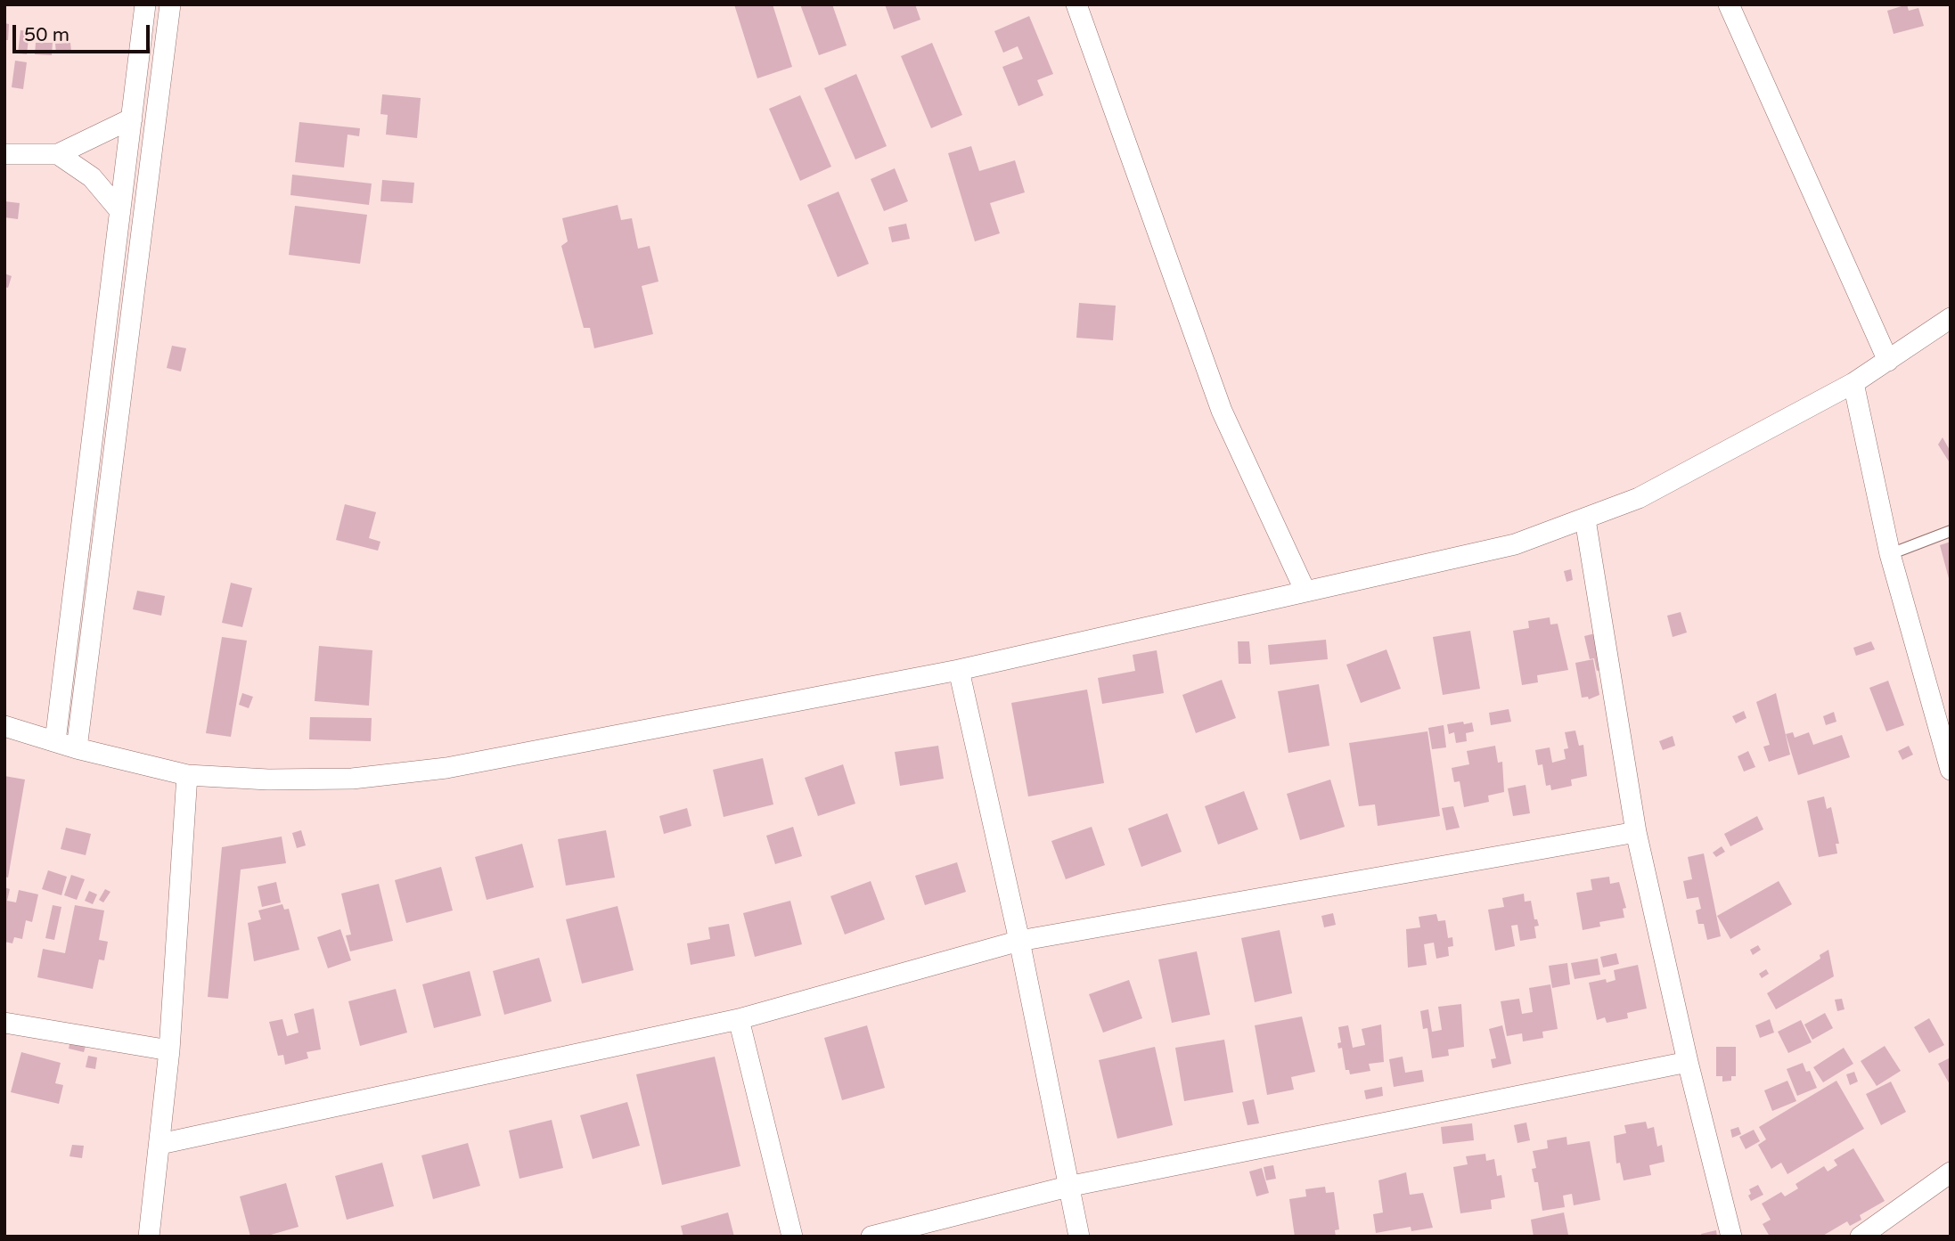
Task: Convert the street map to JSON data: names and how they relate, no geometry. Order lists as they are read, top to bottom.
{
  "scale_bar": "50 m"
}
